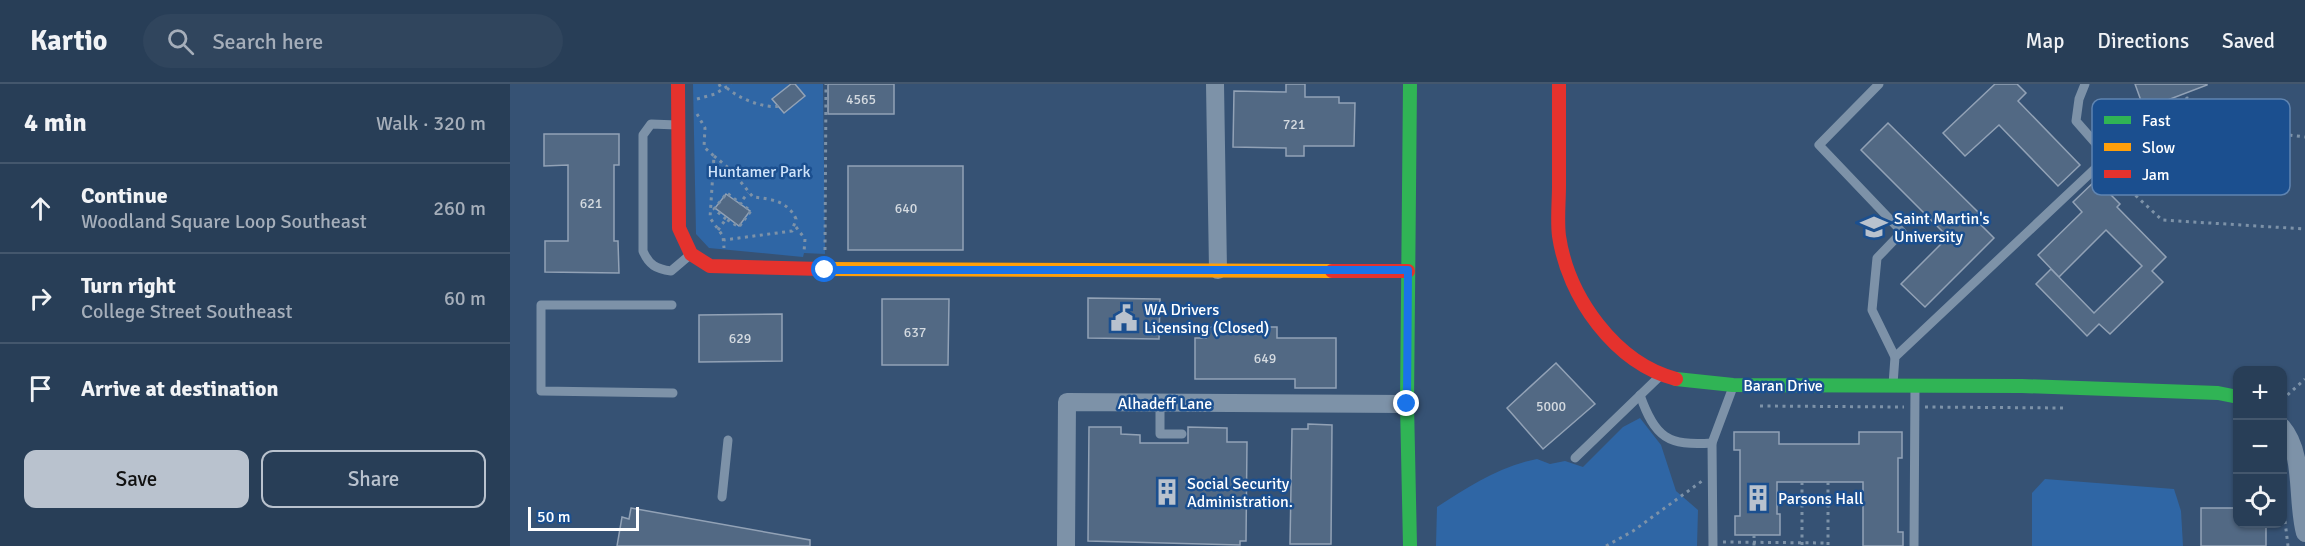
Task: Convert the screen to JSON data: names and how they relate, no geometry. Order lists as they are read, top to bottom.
{
  "streets": {
    "street": ["Baran Drive", "Alhadeff Lane"]
  },
  "parks": ["Huntamer Park"],
  "places": {
    "school or university": ["Saint Martin's University"],
    "public building": ["WA Drivers Licensing (Closed)"],
    "building": ["Social Security Administration.", "Parsons Hall"]
  },
  "house_numbers": [
    "4565",
    "721",
    "621",
    "640",
    "637",
    "629",
    "649",
    "5000"
  ],
  "legend": ["Fast", "Slow", "Jam"],
  "scale_bar": "50 m",
  "page": {
    "header": "Kartio",
    "search": "Search here",
    "nav": ["Map", "Directions", "Saved"],
    "heading": ["4 min", "Walk · 320 m"],
    "list": [
      ["Continue", "Woodland Square Loop Southeast", "260 m"],
      ["Turn right", "College Street Southeast", "60 m"],
      "Arrive at destination"
    ],
    "map_buttons": ["+", "−"],
    "buttons": ["Save", "Share"],
    "scale": "50 m"
  }
}
